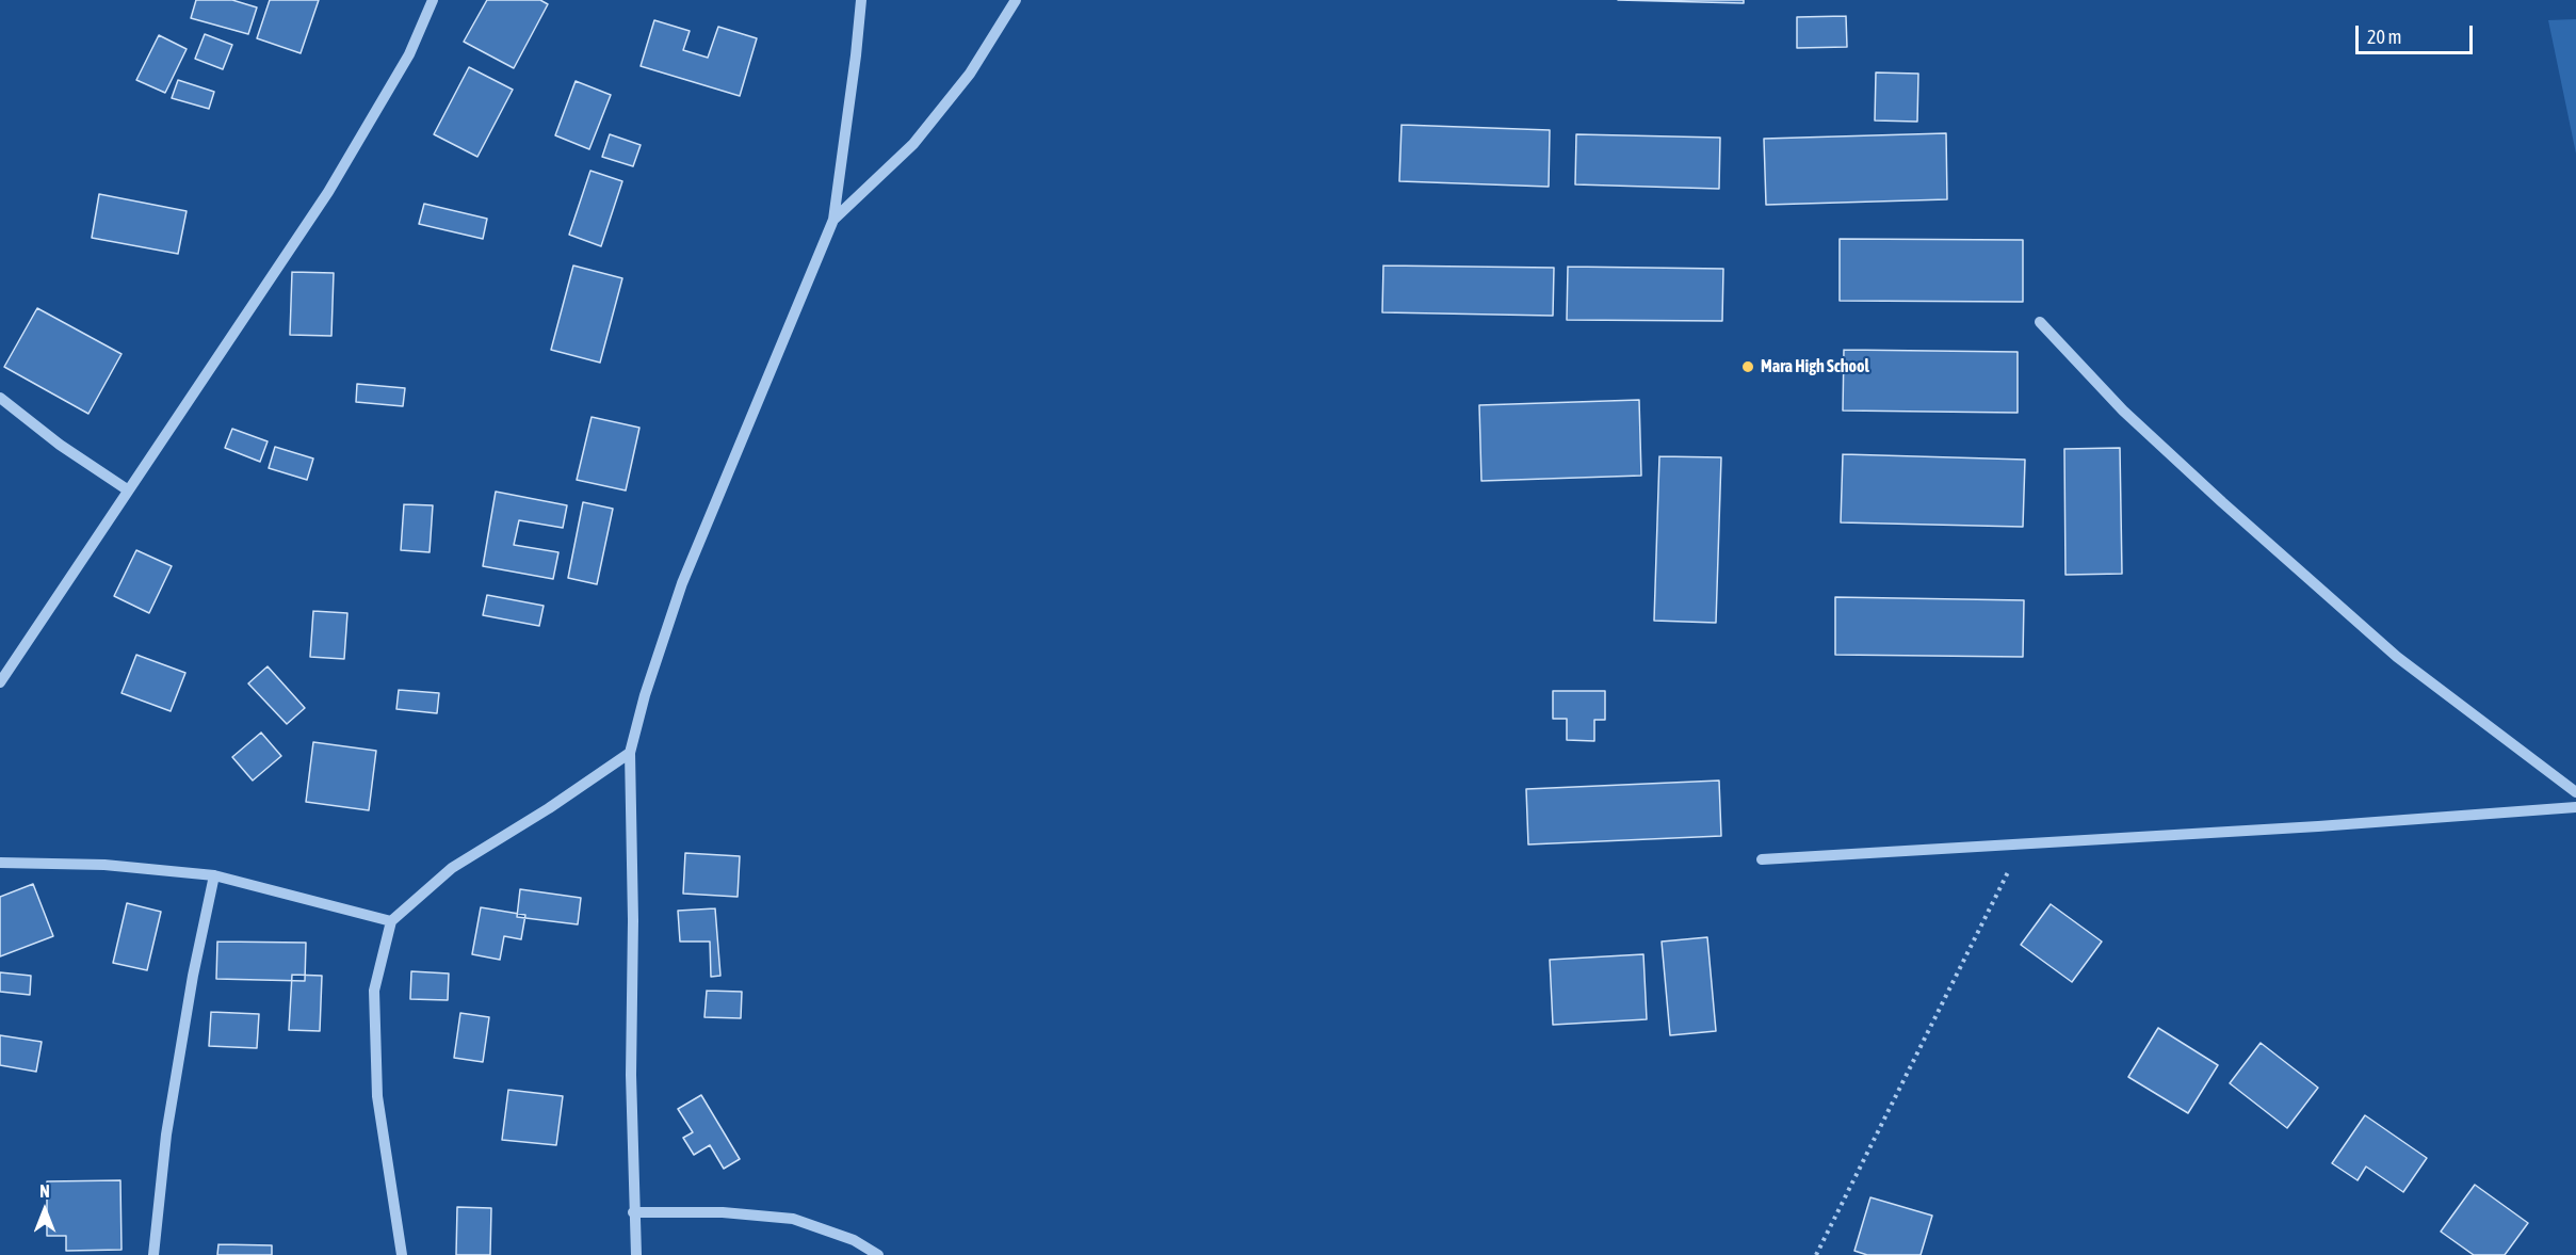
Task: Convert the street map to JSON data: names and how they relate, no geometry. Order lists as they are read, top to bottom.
{
  "places": ["Mara High School"],
  "scale_bar": "20 m",
  "north": "top"
}
